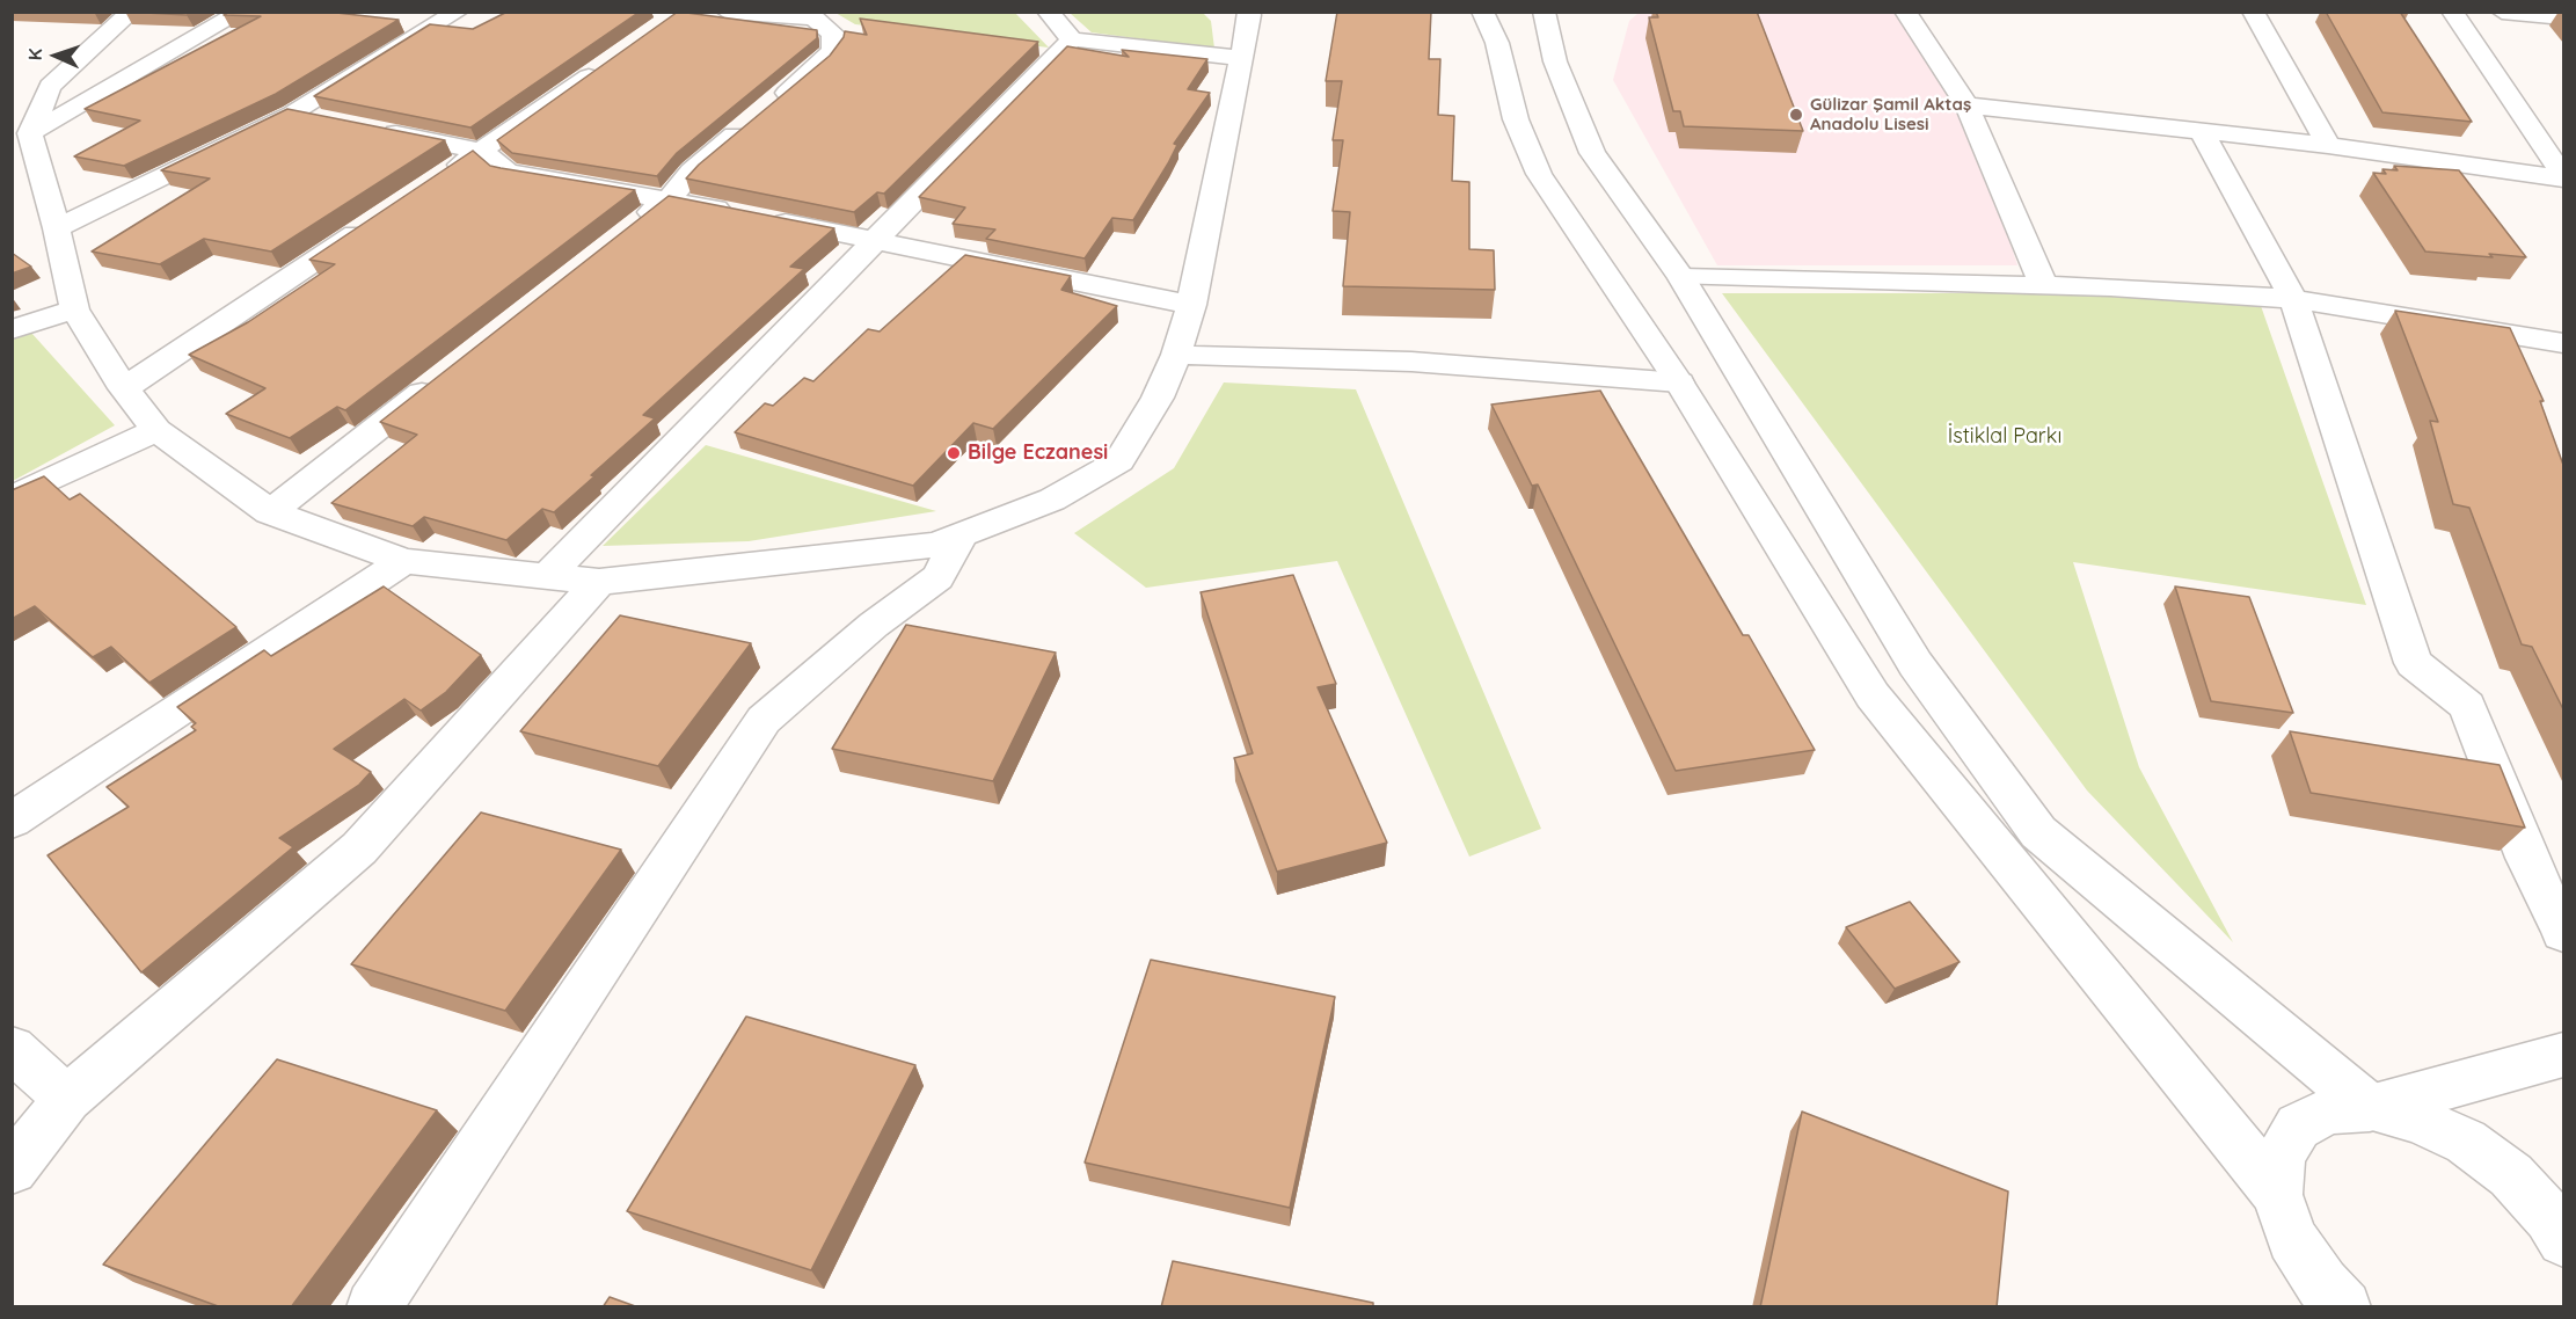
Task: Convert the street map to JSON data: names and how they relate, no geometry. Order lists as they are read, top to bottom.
{
  "parks": ["İstiklal Parkı"],
  "places": ["Gülizar Şamil Aktaş Anadolu Lisesi", "Bilge Eczanesi"],
  "north": "left"
}
